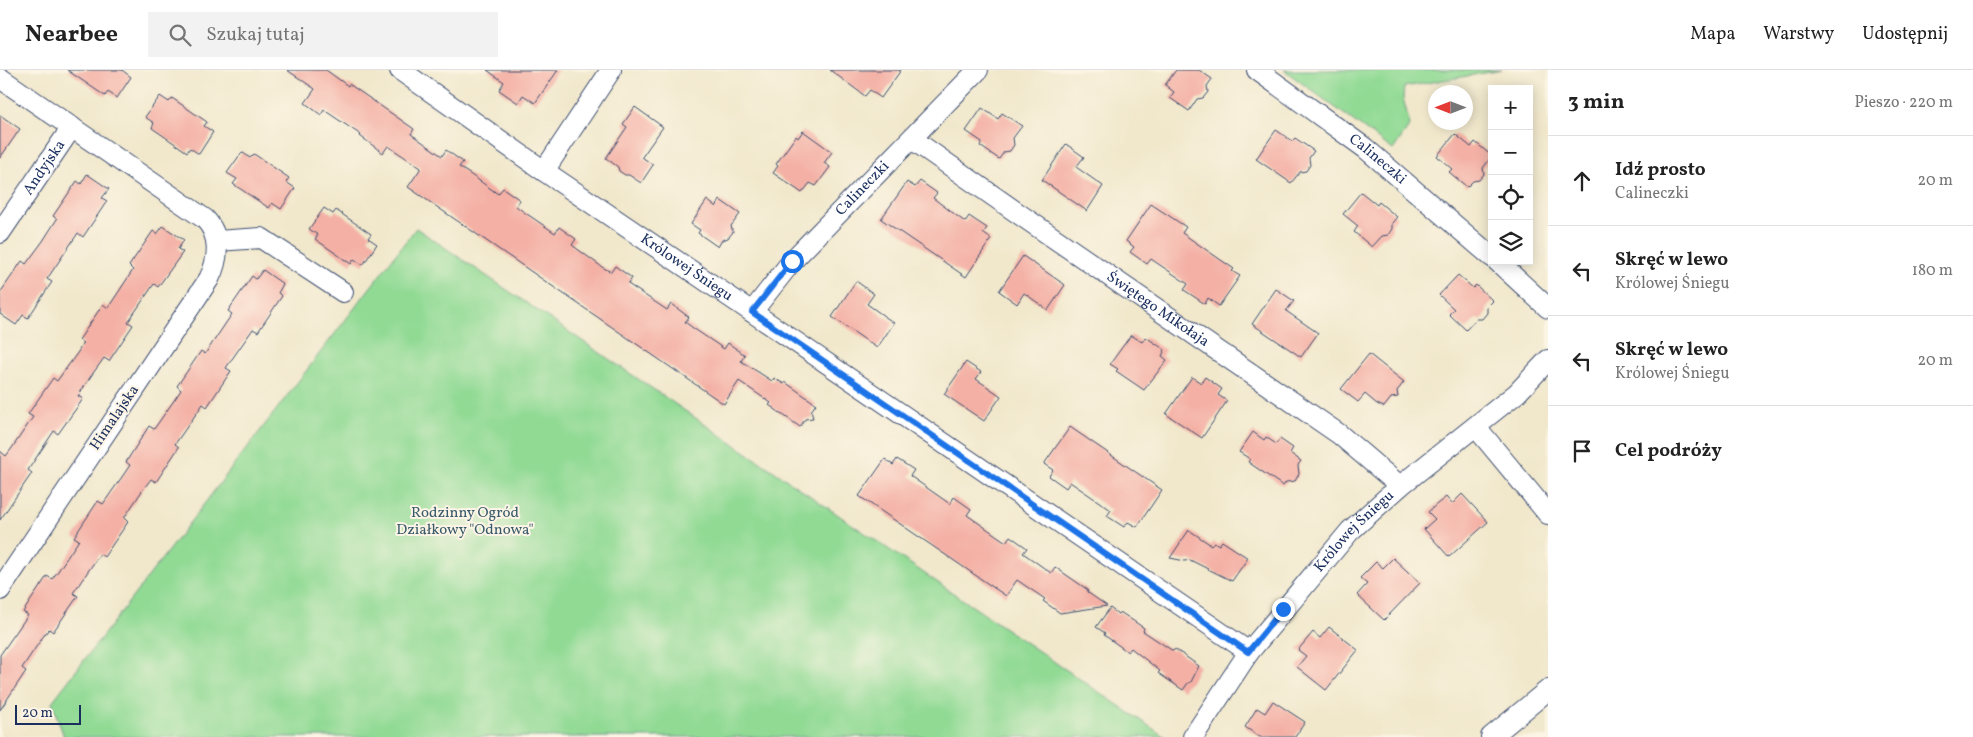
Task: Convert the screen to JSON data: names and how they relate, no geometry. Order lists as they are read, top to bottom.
{
  "streets": {
    "street": [
      "Calineczki",
      "Andyjska",
      "Królowej Śniegu",
      "Świętego Mikołaja",
      "Himalajska"
    ]
  },
  "crossings": [
    ["Calineczki", "Królowej Śniegu"],
    ["Calineczki", "Świętego Mikołaja"],
    ["Królowej Śniegu", "Świętego Mikołaja"]
  ],
  "parks": ["Rodzinny Ogród Działkowy \"Odnowa\""],
  "scale_bar": "20 m",
  "north": "left",
  "page": {
    "header": "Nearbee",
    "search": "Szukaj tutaj",
    "nav": ["Mapa", "Warstwy", "Udostępnij"],
    "heading": ["3 min", "Pieszo · 220 m"],
    "map_buttons": ["+", "−"],
    "list": [
      ["Idź prosto", "Calineczki", "20 m"],
      ["Skręć w lewo", "Królowej Śniegu", "180 m"],
      ["Skręć w lewo", "Królowej Śniegu", "20 m"],
      "Cel podróży"
    ],
    "scale": "20 m"
  }
}
